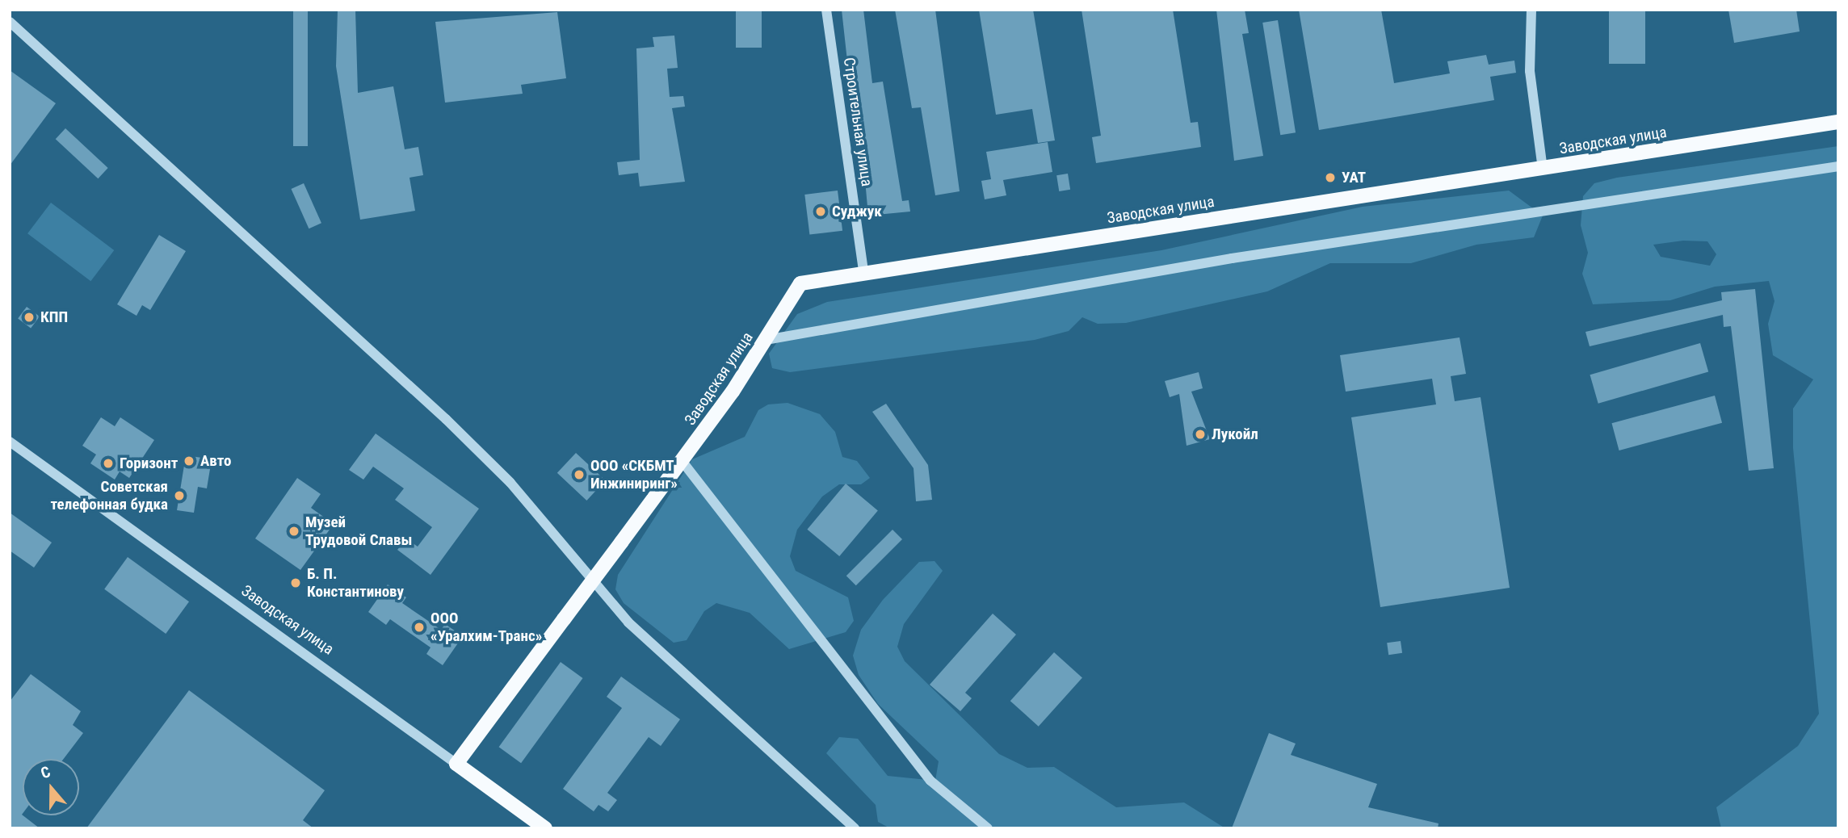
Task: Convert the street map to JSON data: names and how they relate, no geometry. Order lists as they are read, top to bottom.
{
  "streets": {
    "main road": ["Заводская улица"],
    "street": ["Строительная улица"]
  },
  "crossings": [
    ["Строительная улица", "Заводская улица"]
  ],
  "places": [
    "УАТ",
    "Суджук",
    "КПП",
    "Лукойл",
    "Авто",
    "Горизонт",
    "ООО «СКБМТ Инжиниринг»",
    "Советская телефонная будка",
    "Музей Трудовой Славы",
    "Б. П. Константинову",
    "ООО «Уралхим-Транс»"
  ],
  "north": "top"
}
